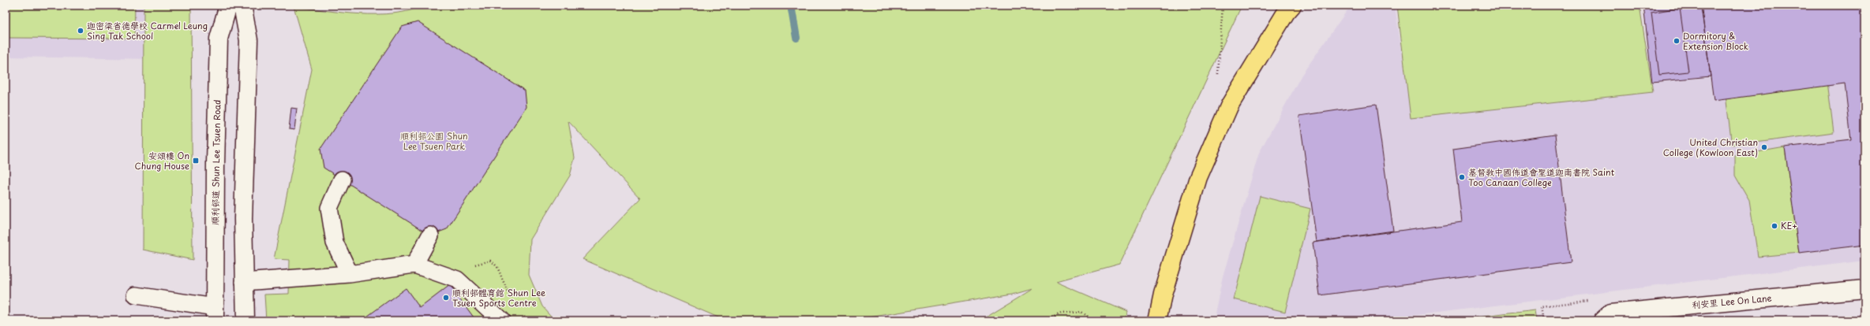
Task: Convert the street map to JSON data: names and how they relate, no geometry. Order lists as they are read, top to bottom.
{
  "streets": {
    "main road": ["順利邨道 Shun Lee Tsuen Road", "利安里 Lee On Lane"]
  },
  "parks": ["順利邨公園 Shun Lee Tsuen Park"],
  "places": {
    "other": [
      "迦密梁省德學校 Carmel Leung Sing Tak School",
      "Dormitory & Extension Block",
      "United Christian College (Kowloon East)",
      "基督教中國佈道會聖道迦南書院 Saint Too Canaan College",
      "KE+",
      "順利邨體育館 Shun Lee Tsuen Sports Centre"
    ],
    "transit": ["安頌樓 On Chung House"]
  }
}
